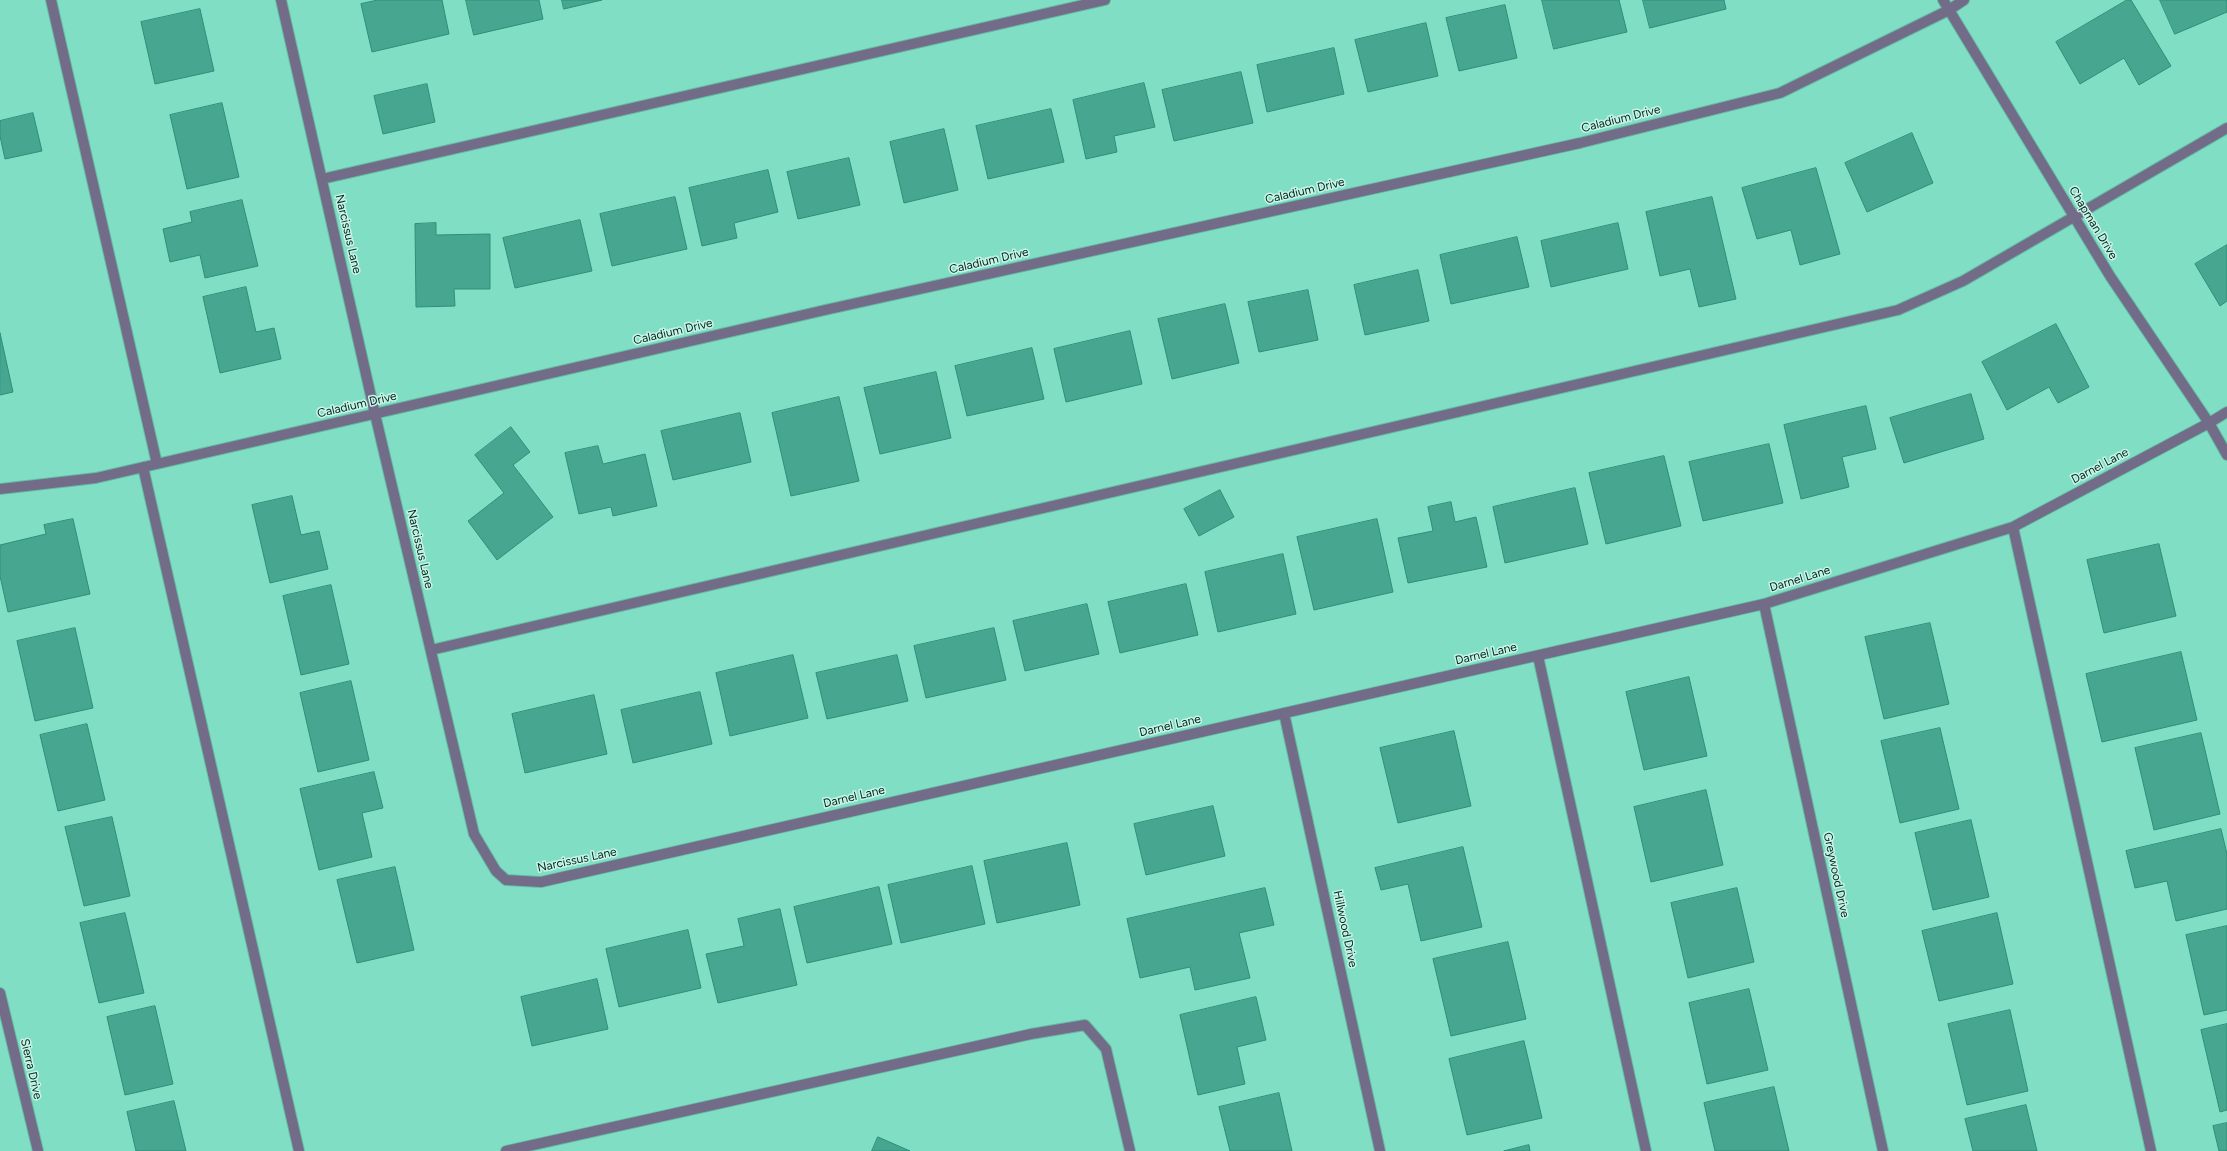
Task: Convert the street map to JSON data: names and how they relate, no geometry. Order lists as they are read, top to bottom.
{
  "streets": {
    "street": [
      "Caladium Drive",
      "Chapman Drive",
      "Narcissus Lane",
      "Darnel Lane",
      "Greywood Drive",
      "Hillwood Drive",
      "Sierra Drive"
    ]
  },
  "crossings": [
    ["Caladium Drive", "Chapman Drive"],
    ["Caladium Drive", "Narcissus Lane"],
    ["Chapman Drive", "Darnel Lane"],
    ["Narcissus Lane", "Darnel Lane"],
    ["Darnel Lane", "Greywood Drive"],
    ["Darnel Lane", "Hillwood Drive"]
  ]
}
